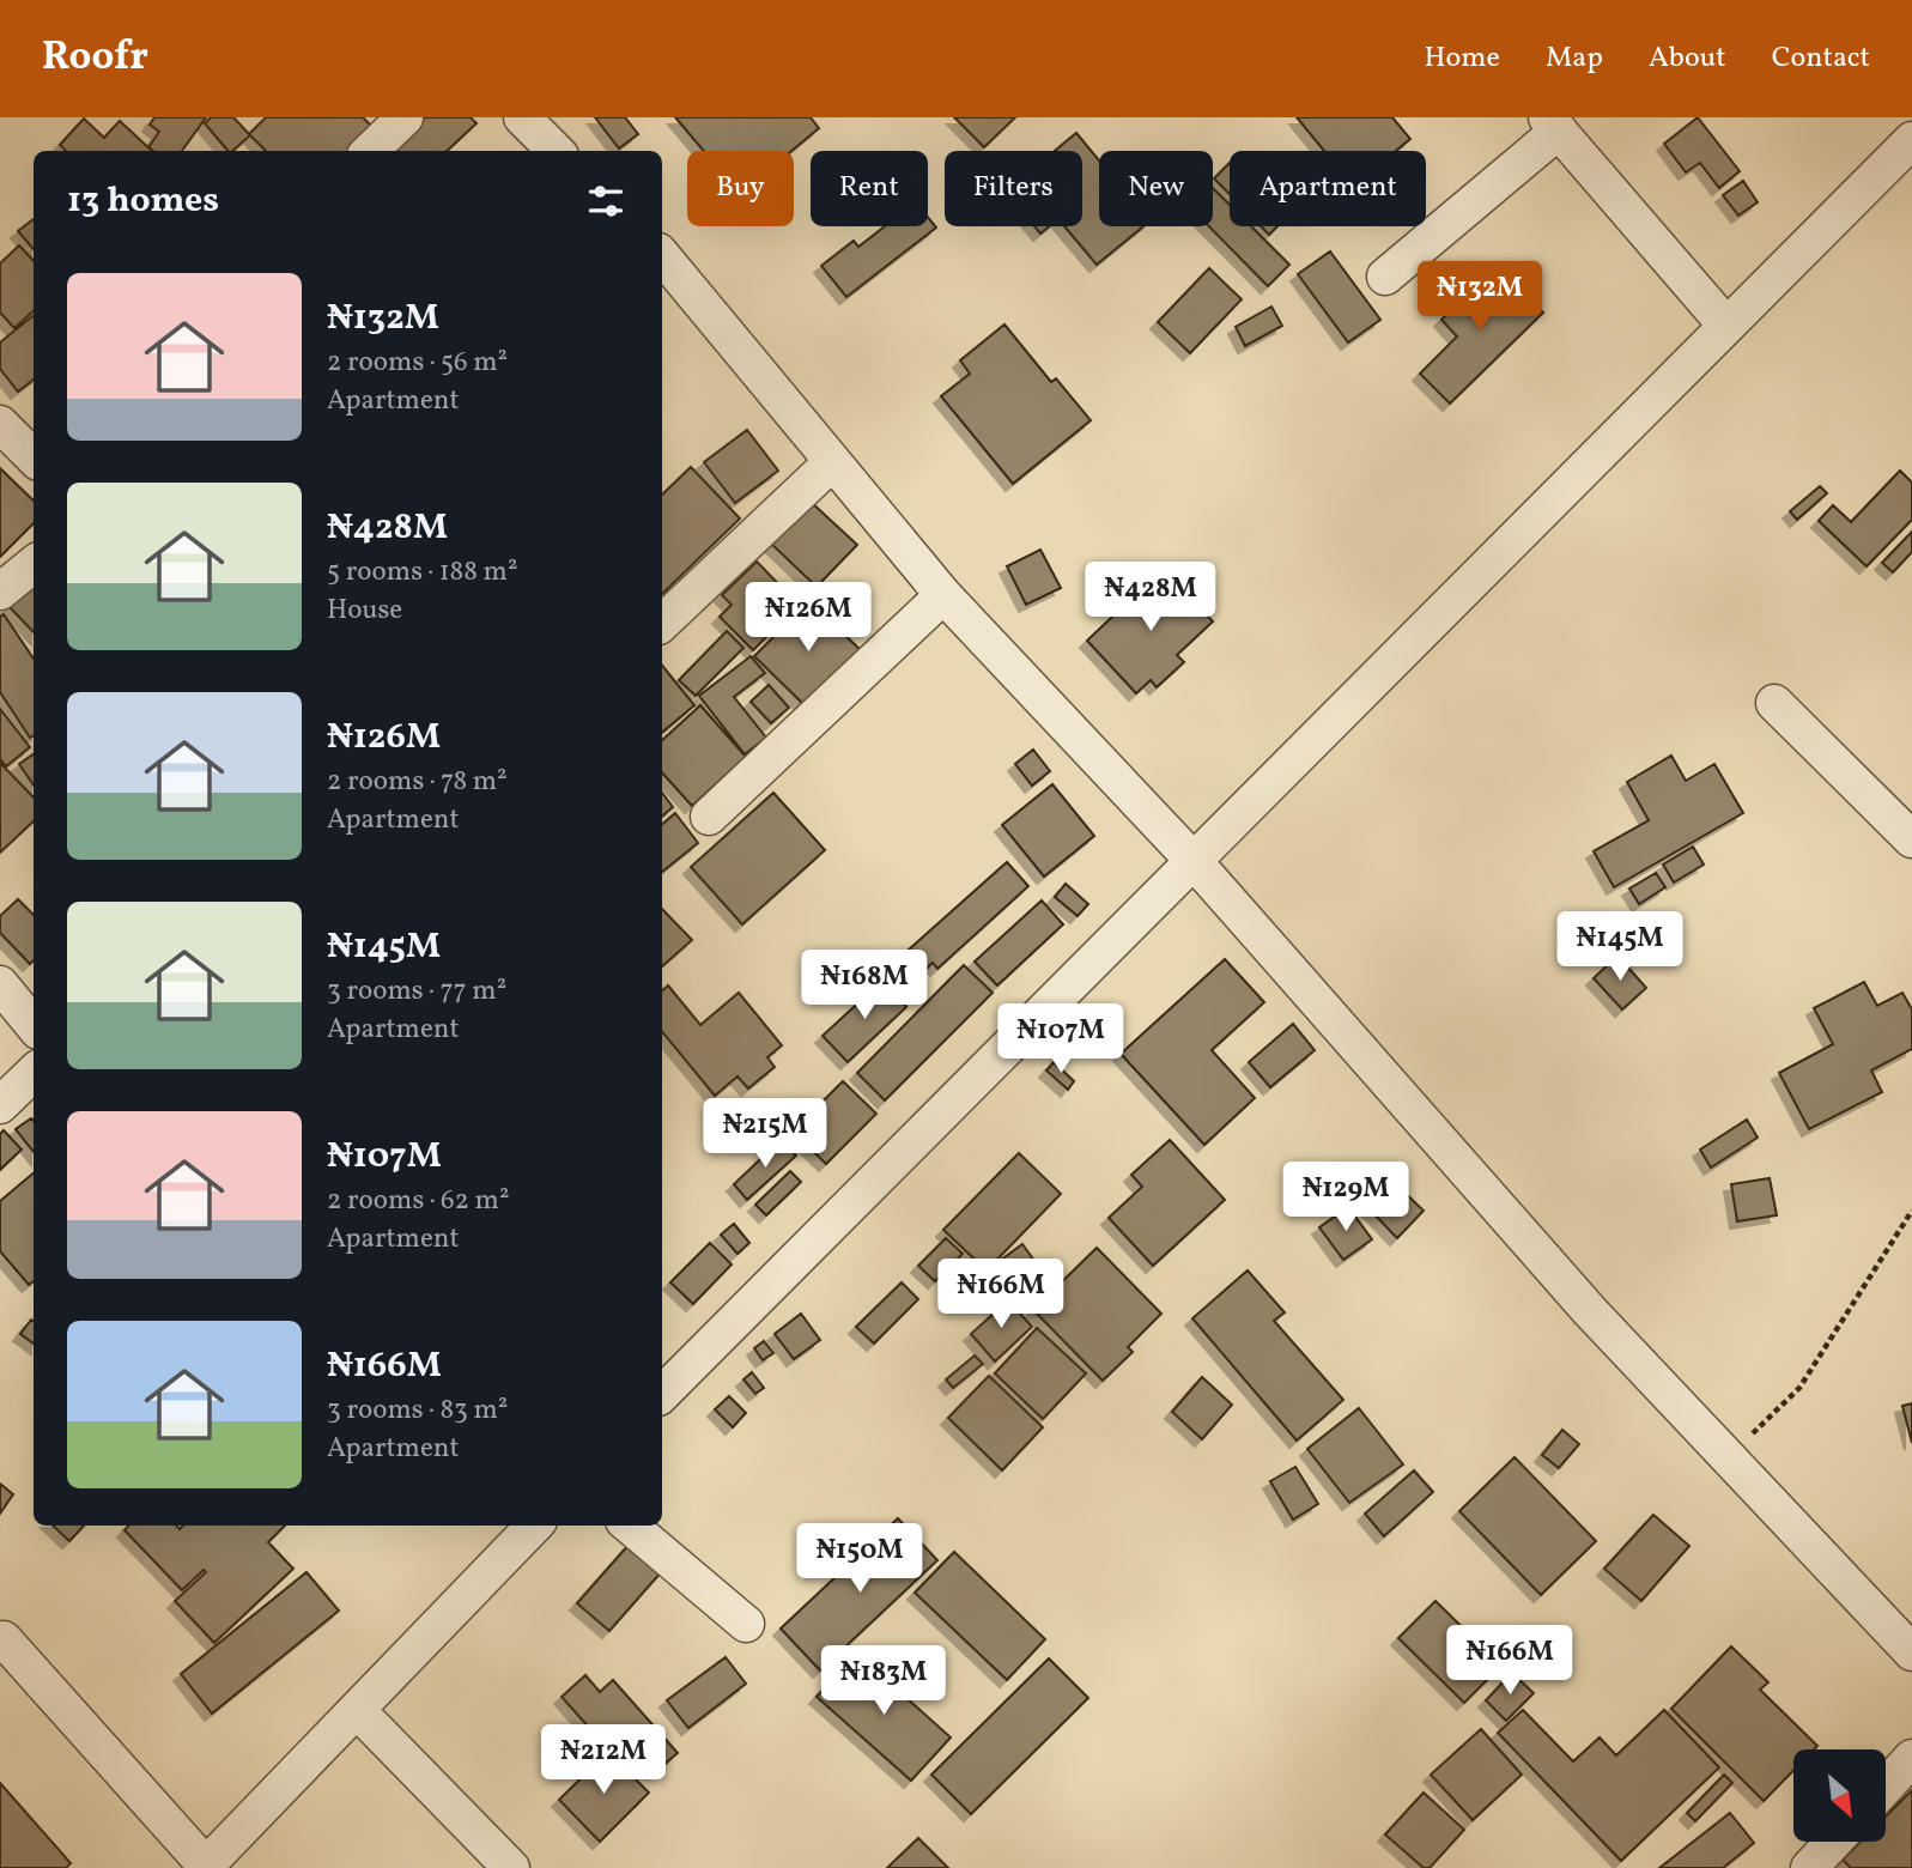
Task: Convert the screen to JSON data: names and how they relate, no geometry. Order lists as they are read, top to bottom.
{
  "north": "bottom right",
  "page": {
    "header": "Roofr",
    "nav": [
      "Home",
      "Map",
      "About",
      "Contact"
    ],
    "chip": [
      "Buy",
      "Rent",
      "Filters",
      "New",
      "Apartment"
    ],
    "heading": "13 homes",
    "list": [
      {
        "name": "₦132M",
        "note": "2 rooms · 56 m² · Apartment"
      },
      {
        "name": "₦428M",
        "note": "5 rooms · 188 m² · House"
      },
      {
        "name": "₦126M",
        "note": "2 rooms · 78 m² · Apartment"
      },
      {
        "name": "₦145M",
        "note": "3 rooms · 77 m² · Apartment"
      },
      {
        "name": "₦107M",
        "note": "2 rooms · 62 m² · Apartment"
      },
      {
        "name": "₦166M",
        "note": "3 rooms · 83 m² · Apartment"
      }
    ],
    "price": [
      "₦132M",
      "₦428M",
      "₦126M",
      "₦145M",
      "₦168M",
      "₦107M",
      "₦215M",
      "₦129M",
      "₦166M",
      "₦150M",
      "₦166M",
      "₦183M",
      "₦212M"
    ]
  }
}
